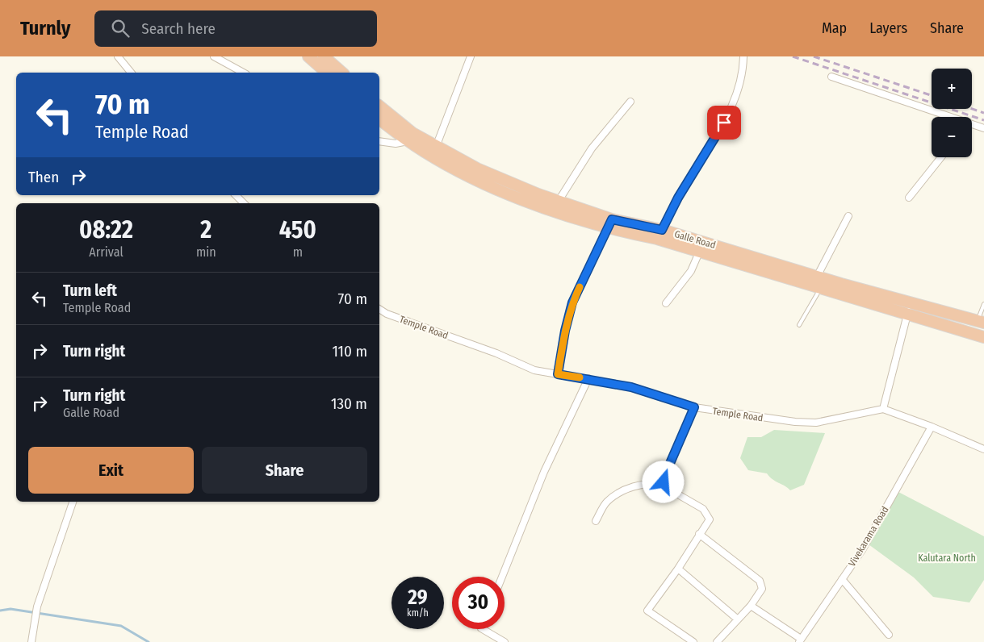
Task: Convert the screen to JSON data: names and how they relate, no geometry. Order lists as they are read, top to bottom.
{
  "streets": {
    "highway": ["Galle Road"],
    "street": ["Temple Road", "Vivekarama Road"]
  },
  "parks": ["Kalutara North"],
  "page": {
    "header": "Turnly",
    "search": "Search here",
    "nav": ["Map", "Layers", "Share"],
    "map_buttons": ["+", "−"],
    "turn": ["70 m", "Temple Road"],
    "then": "Then",
    "eta": [
      "08:22",
      "Arrival",
      "2",
      "min",
      "450",
      "m"
    ],
    "list": [
      {
        "name": "Turn left",
        "note": "Temple Road",
        "value": "70 m"
      },
      {
        "name": "Turn right",
        "value": "110 m"
      },
      {
        "name": "Turn right",
        "note": "Galle Road",
        "value": "130 m"
      }
    ],
    "buttons": ["Exit", "Share"],
    "speed": "29 km/h",
    "limit": "30"
  }
}
